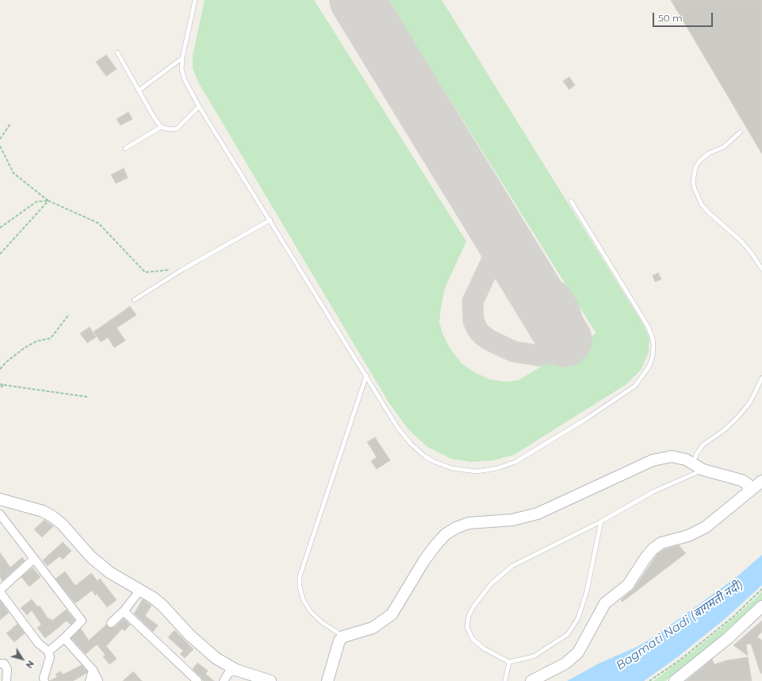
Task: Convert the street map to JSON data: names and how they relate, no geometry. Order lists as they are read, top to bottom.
{
  "water": ["Bagmati Nadi (बागमती नदी)"],
  "scale_bar": "50 m",
  "north": "bottom right"
}
